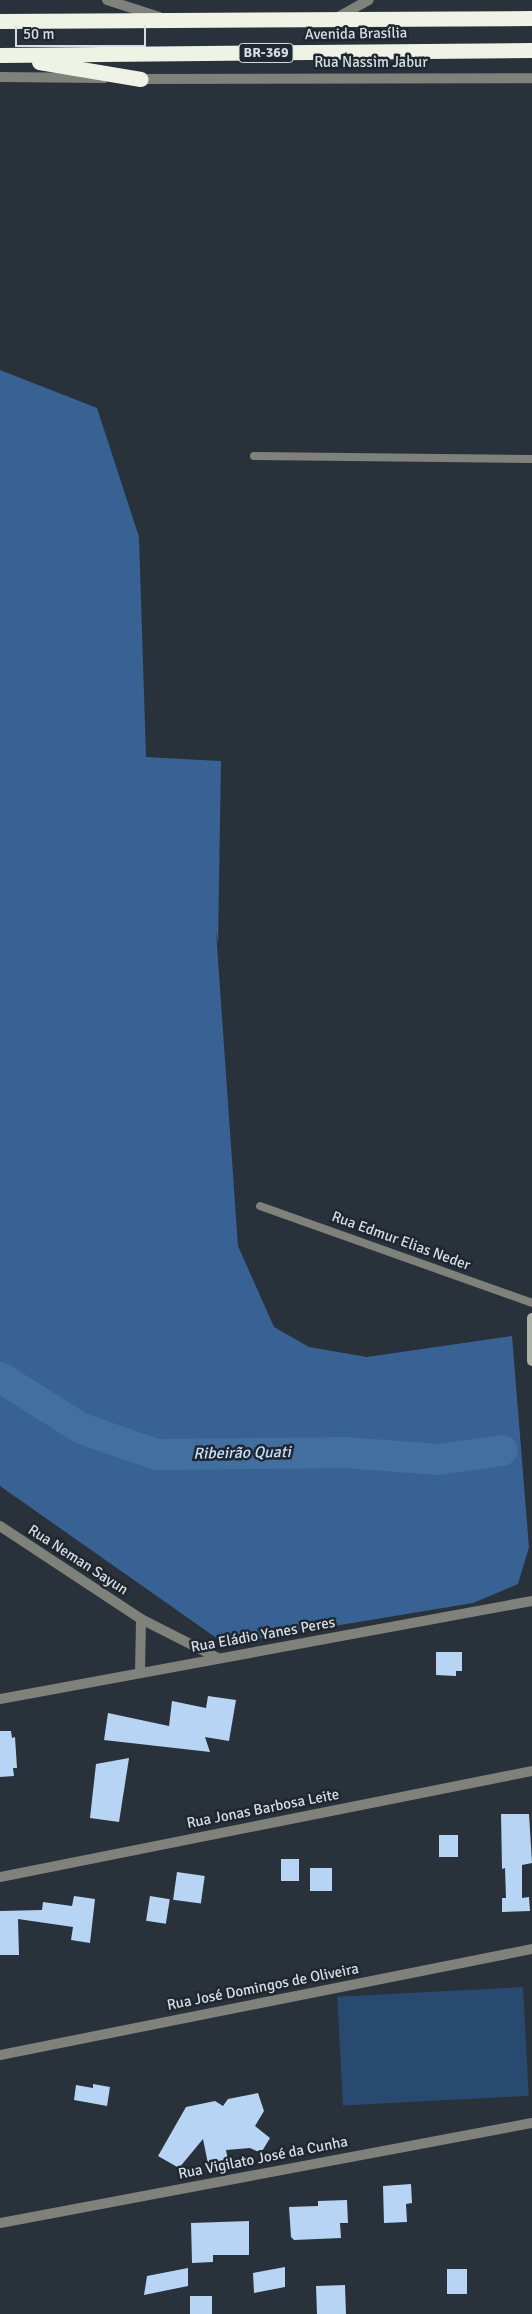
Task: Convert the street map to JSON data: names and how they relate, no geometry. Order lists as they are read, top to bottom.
{
  "streets": {
    "highway": ["Avenida Brasília", "BR-369"],
    "street": [
      "Rua Nassim Jabur",
      "Rua Neman Sayun",
      "Rua Eládio Yanes Peres",
      "Rua Jonas Barbosa Leite",
      "Rua José Domingos de Oliveira",
      "Rua Vigilato José da Cunha"
    ],
    "lane": ["Rua Edmur Elias Neder"]
  },
  "crossings": [
    ["Rua Neman Sayun", "Rua Eládio Yanes Peres"]
  ],
  "water": ["Ribeirão Quati"],
  "scale_bar": "50 m"
}
